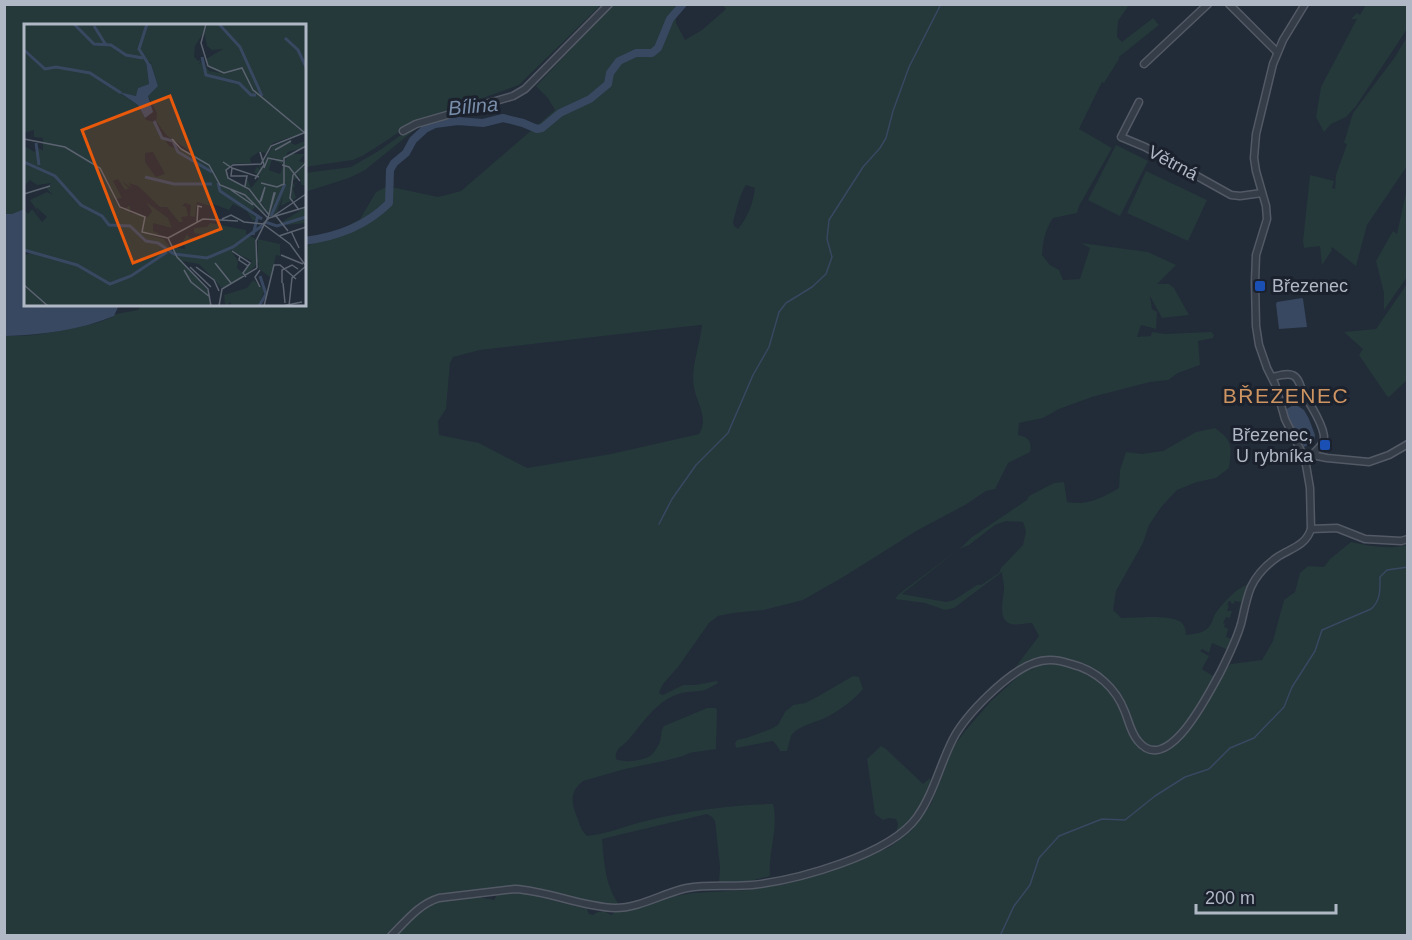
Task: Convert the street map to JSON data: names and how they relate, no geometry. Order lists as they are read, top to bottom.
{
  "streets": {
    "street": ["Větrná"]
  },
  "districts": ["BŘEZENEC"],
  "water": ["Bílina"],
  "places": {
    "transit": ["Březenec", "Březenec, U rybníka"]
  },
  "scale_bar": "200 m"
}
